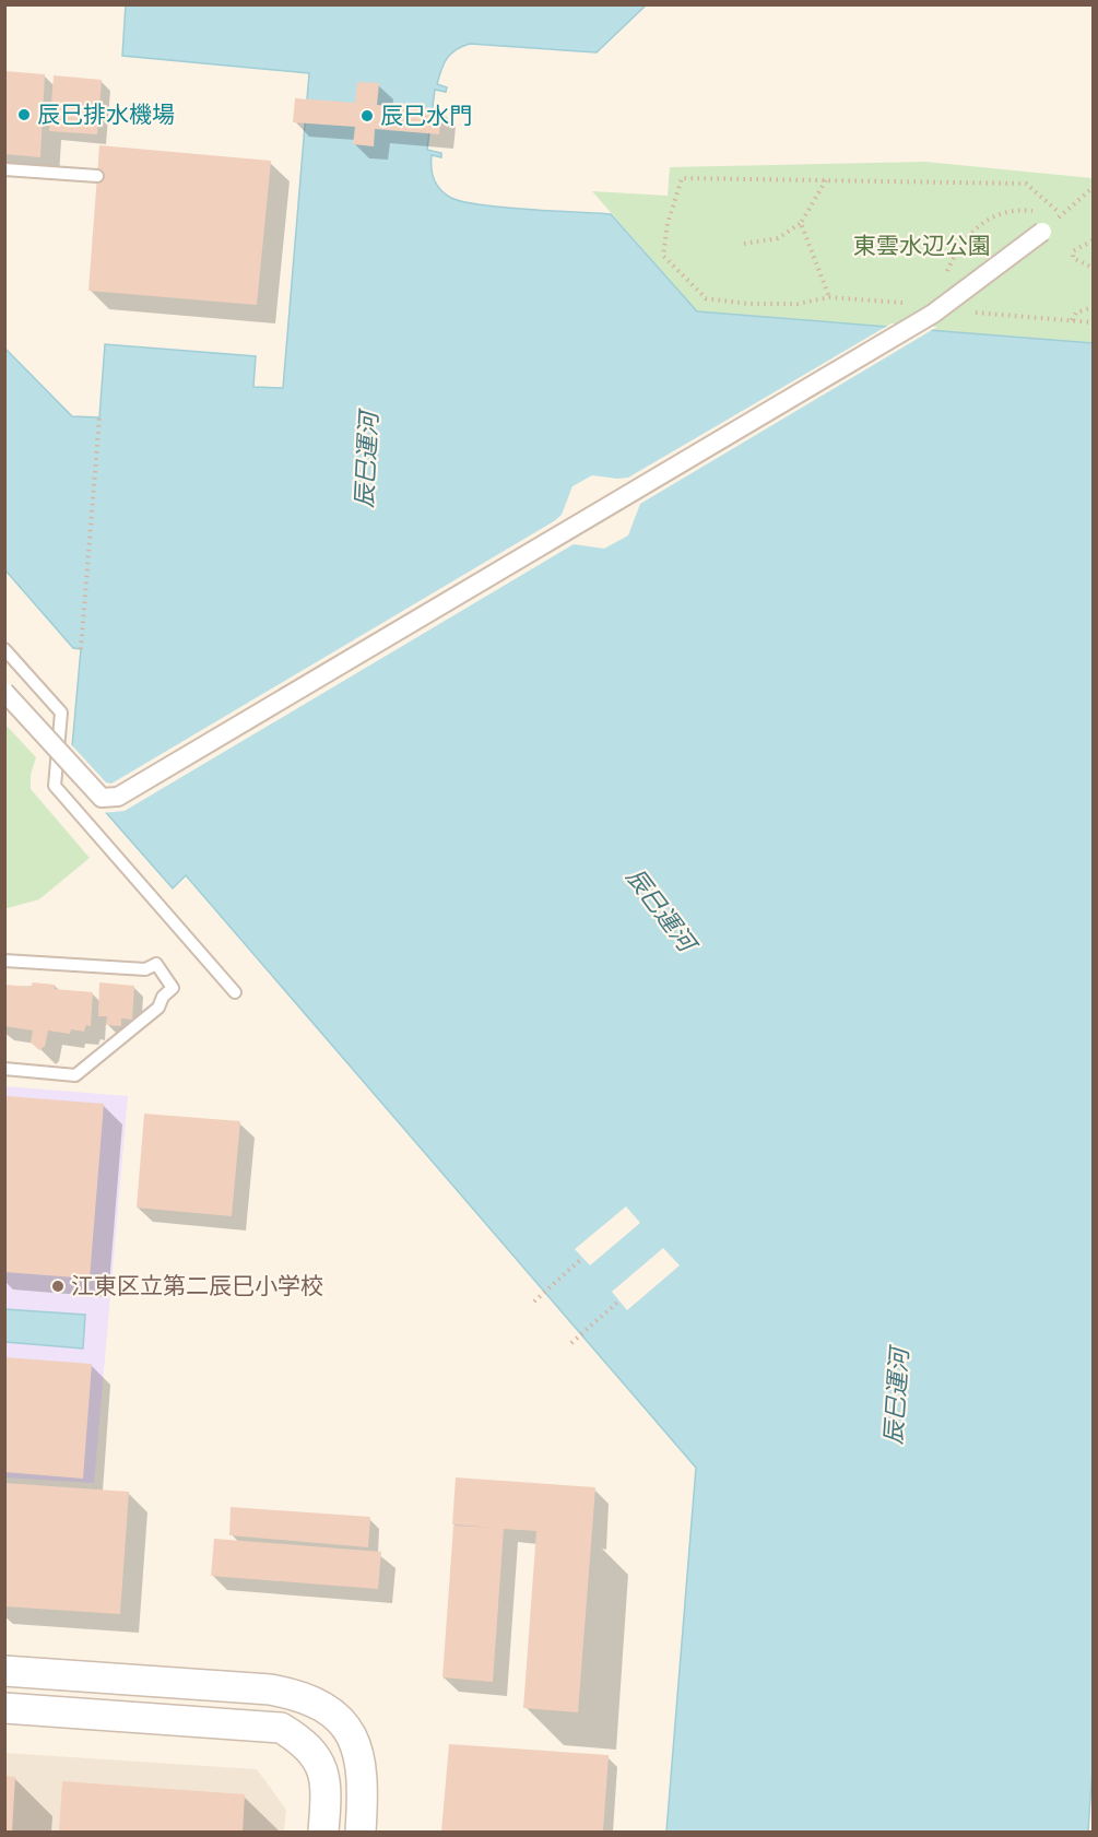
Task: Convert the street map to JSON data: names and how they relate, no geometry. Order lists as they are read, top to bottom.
{
  "water": ["辰巳運河"],
  "parks": ["東雲水辺公園"],
  "places": ["辰巳排水機場", "辰巳水門", "江東区立第二辰巳小学校"]
}
